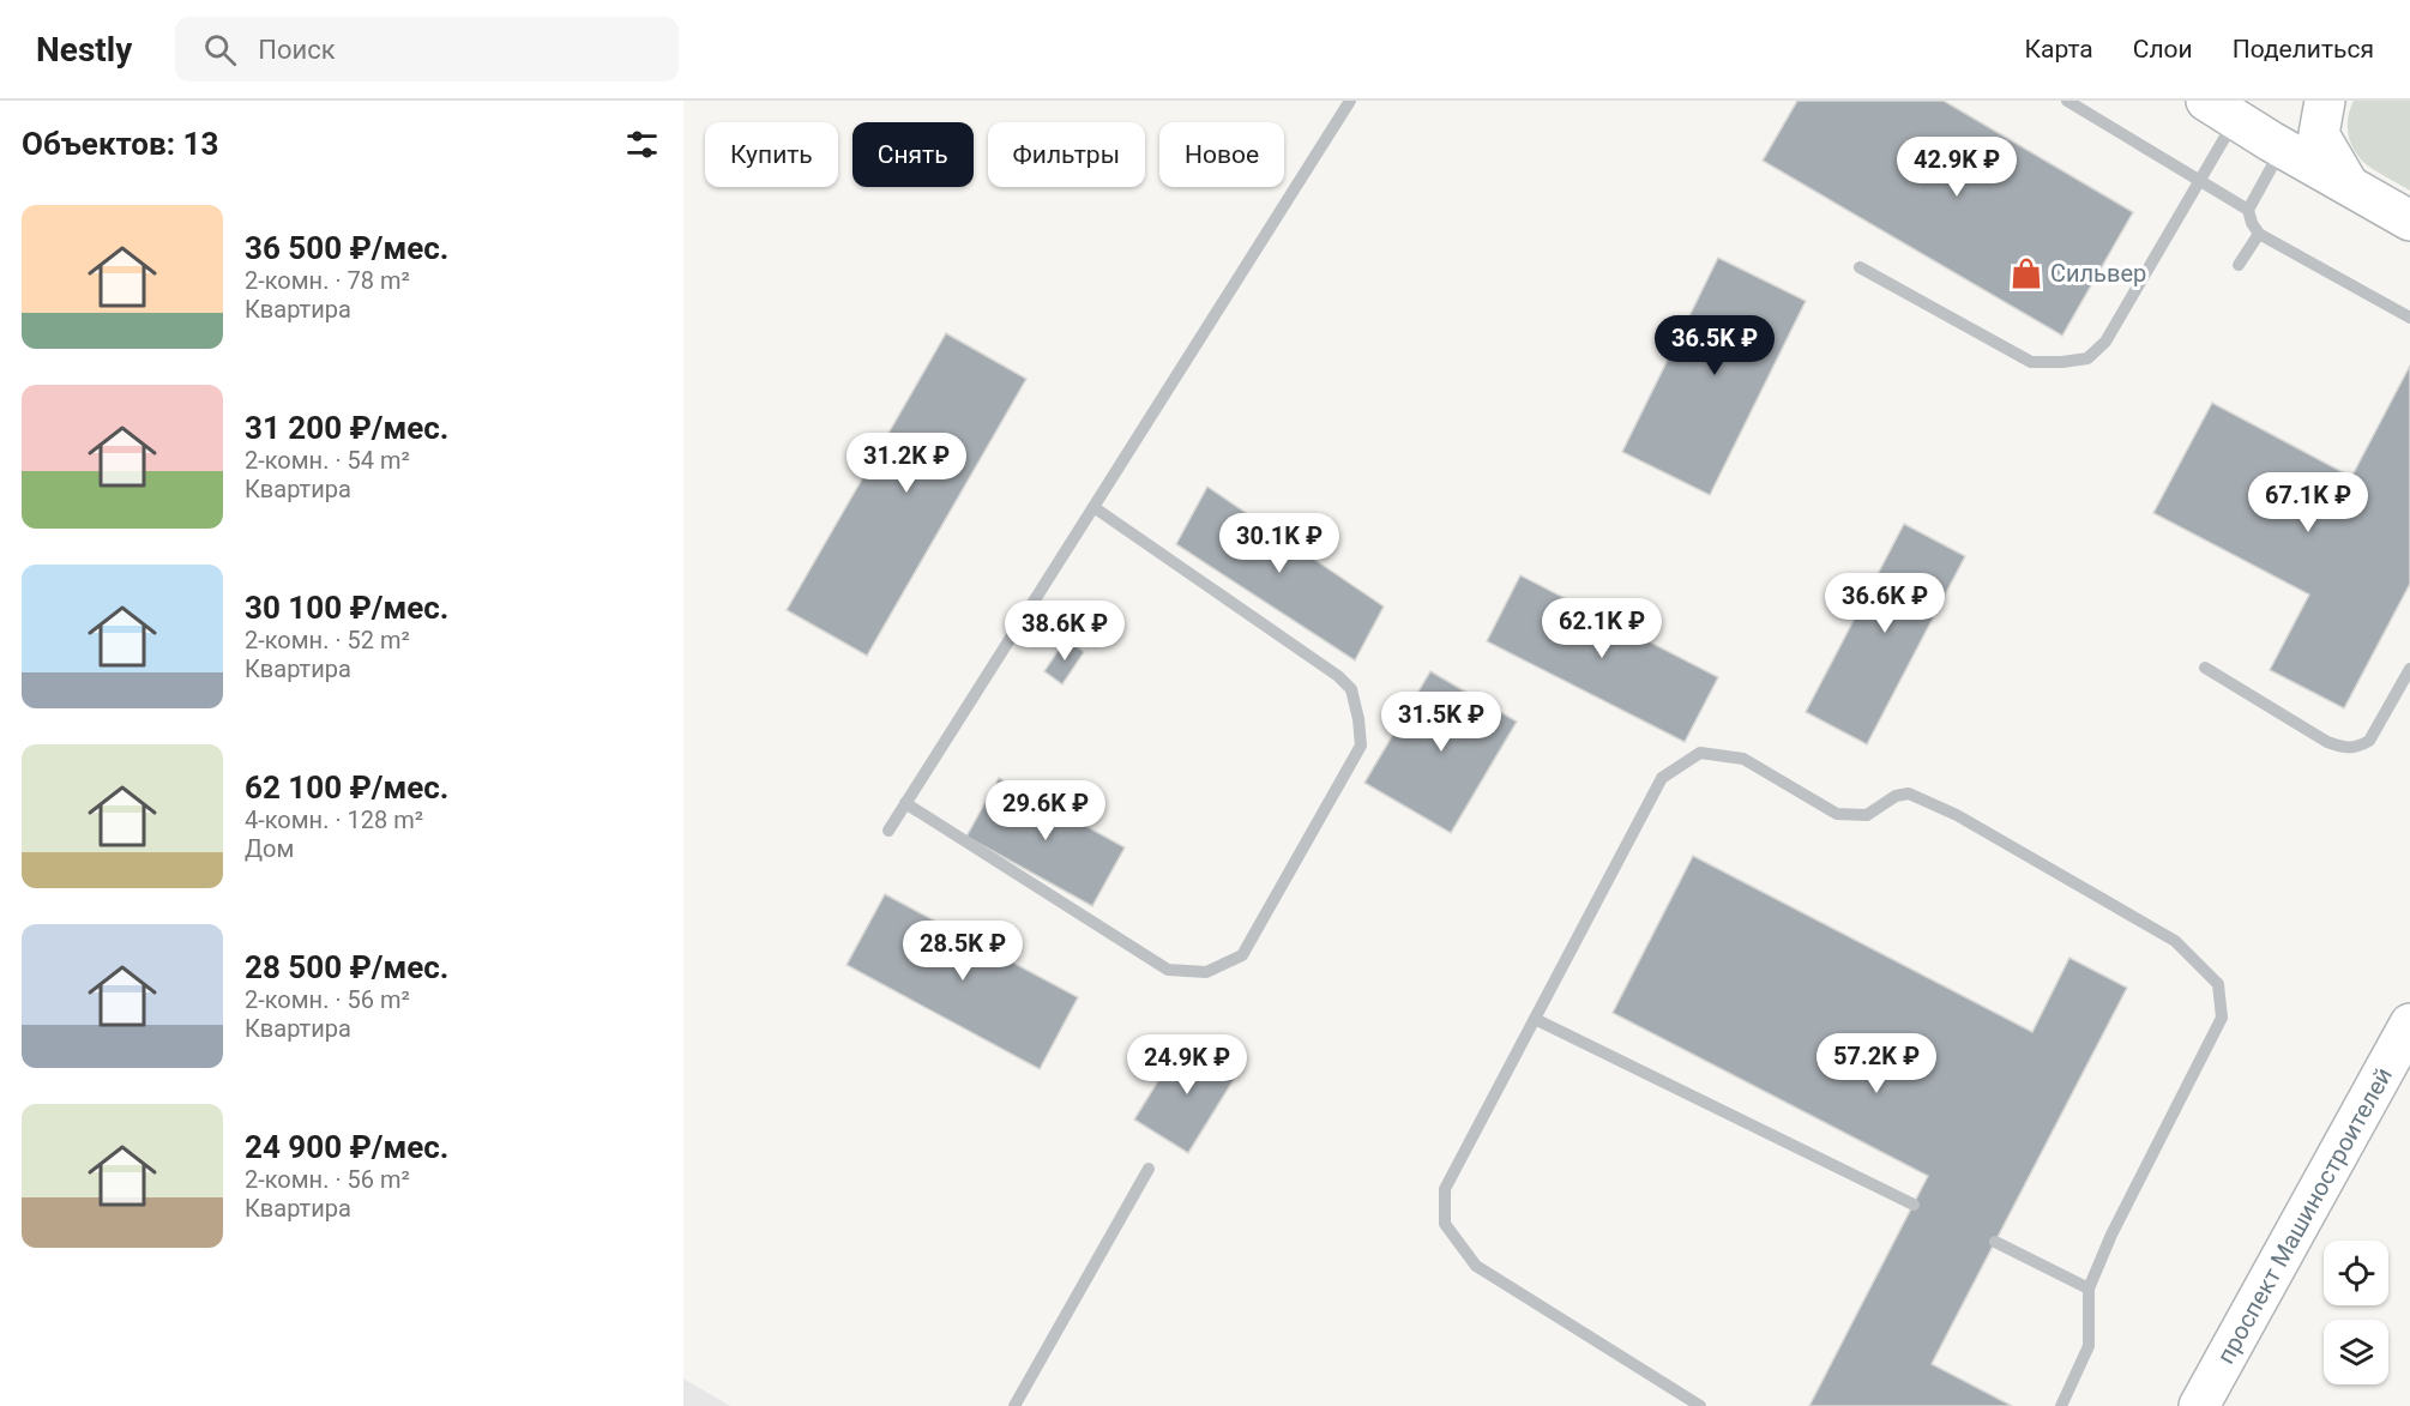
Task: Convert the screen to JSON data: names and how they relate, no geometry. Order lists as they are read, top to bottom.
{
  "streets": {
    "main road": ["проспект Машиностроителей"]
  },
  "places": {
    "shop": ["Сильвер"]
  },
  "page": {
    "header": "Nestly",
    "search": "Поиск",
    "nav": ["Карта", "Слои", "Поделиться"],
    "heading": "Объектов: 13",
    "chip": [
      "Купить",
      "Снять",
      "Фильтры",
      "Новое"
    ],
    "price": [
      "42.9K ₽",
      "36.5K ₽",
      "31.2K ₽",
      "67.1K ₽",
      "30.1K ₽",
      "36.6K ₽",
      "62.1K ₽",
      "38.6K ₽",
      "31.5K ₽",
      "29.6K ₽",
      "28.5K ₽",
      "57.2K ₽",
      "24.9K ₽"
    ],
    "list": [
      {
        "name": "36 500 ₽/мес.",
        "note": "2-комн. · 78 m² · Квартира"
      },
      {
        "name": "31 200 ₽/мес.",
        "note": "2-комн. · 54 m² · Квартира"
      },
      {
        "name": "30 100 ₽/мес.",
        "note": "2-комн. · 52 m² · Квартира"
      },
      {
        "name": "62 100 ₽/мес.",
        "note": "4-комн. · 128 m² · Дом"
      },
      {
        "name": "28 500 ₽/мес.",
        "note": "2-комн. · 56 m² · Квартира"
      },
      {
        "name": "24 900 ₽/мес.",
        "note": "2-комн. · 56 m² · Квартира"
      }
    ]
  }
}
